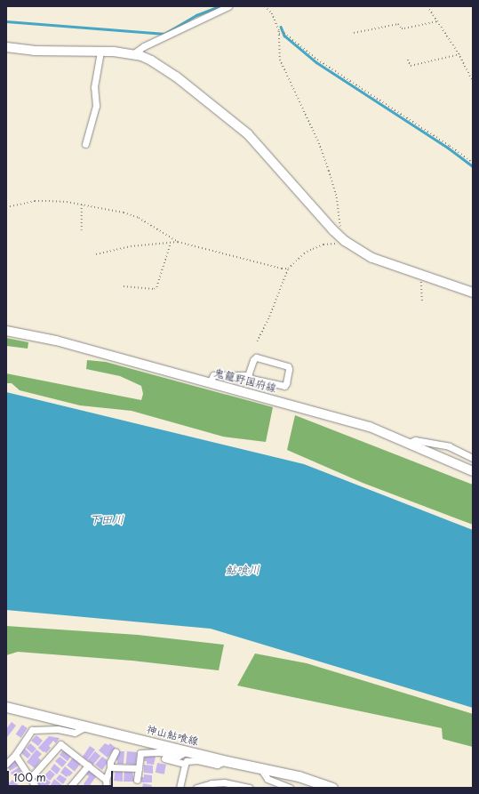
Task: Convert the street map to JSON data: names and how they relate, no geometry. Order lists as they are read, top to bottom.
{
  "streets": {
    "main road": ["神山鮎喰線"],
    "street": ["鬼籠野国府線"]
  },
  "water": ["下田川", "鮎喰川"],
  "scale_bar": "100 m"
}
